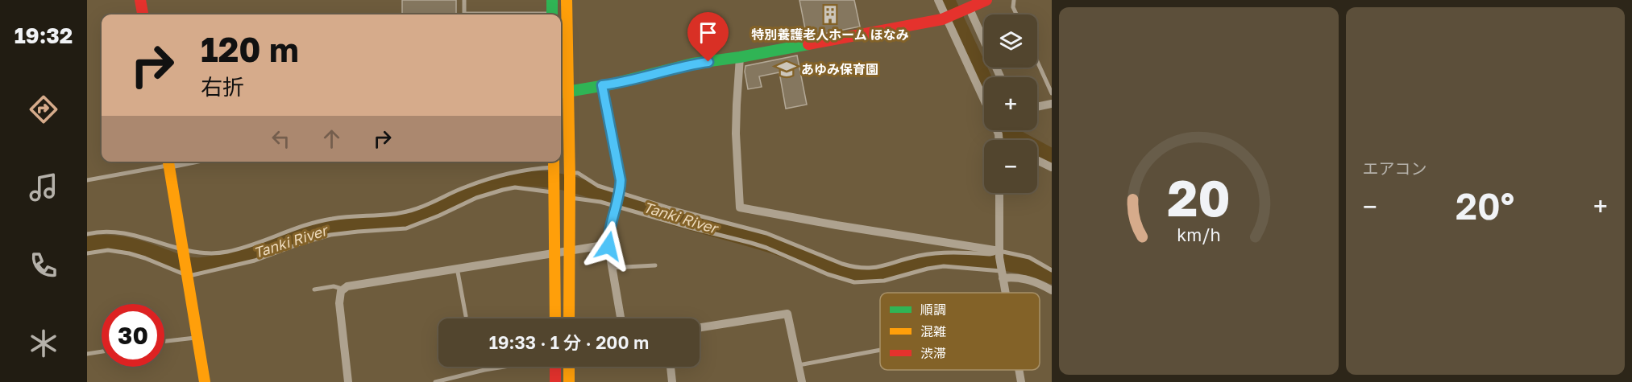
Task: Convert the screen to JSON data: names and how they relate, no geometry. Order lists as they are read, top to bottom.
{
  "water": ["Tanki River"],
  "places": {
    "building": ["特別養護老人ホーム ほなみ"],
    "school or university": ["あゆみ保育園"]
  },
  "legend": ["順調", "混雑", "渋滞"],
  "page": {
    "tabs": "19:32",
    "tile": "エアコン",
    "map_buttons": ["+", "−"],
    "turn": ["120 m", "右折"],
    "heat": ["−", "20°", "+"],
    "limit": "30",
    "trip": "19:33 · 1 分 · 200 m",
    "gauge": ["20", "km/h"]
  }
}
